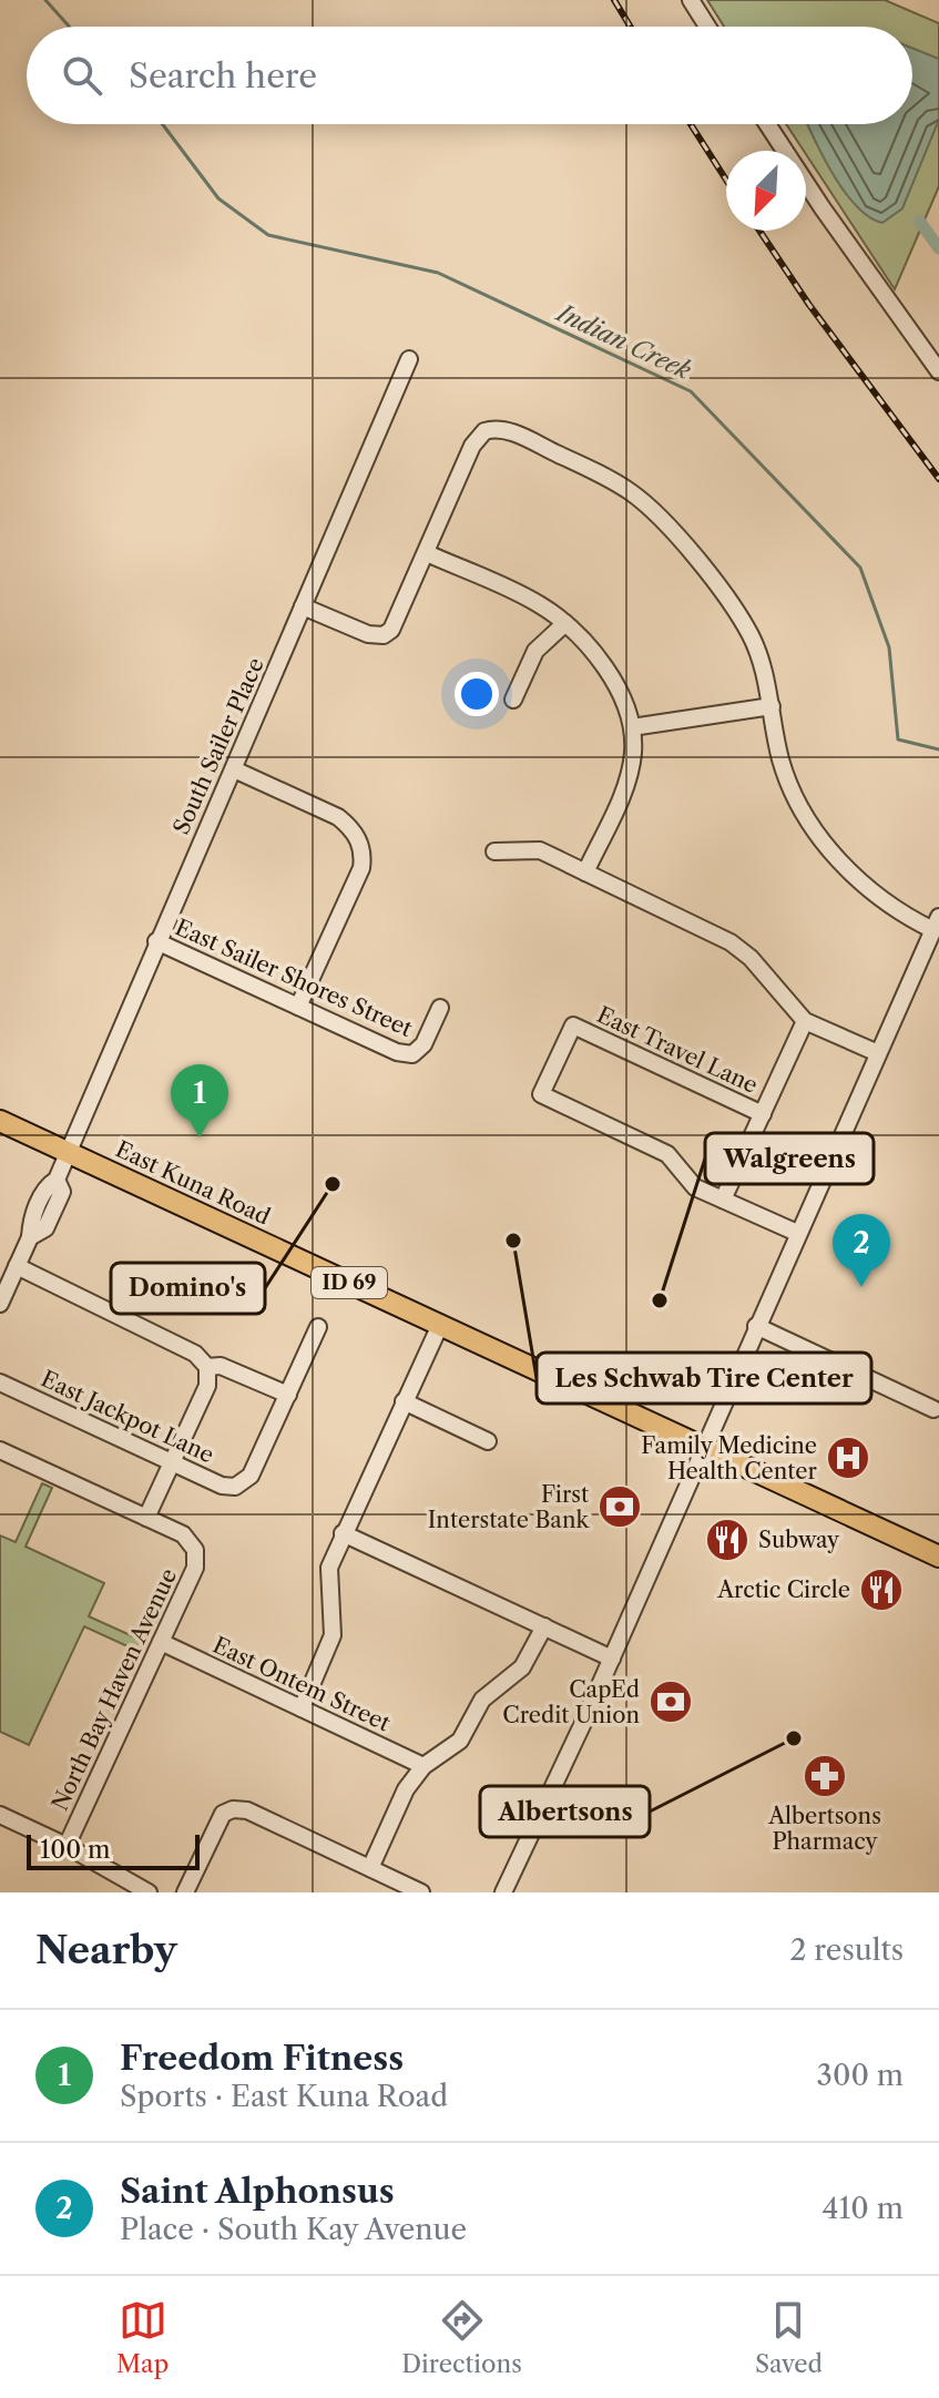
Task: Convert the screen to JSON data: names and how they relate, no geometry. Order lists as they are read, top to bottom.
{
  "streets": {
    "main road": ["East Kuna Road", "ID 69"],
    "street": [
      "South Sailer Place",
      "East Sailer Shores Street",
      "East Travel Lane",
      "East Jackpot Lane",
      "East Ontem Street",
      "North Bay Haven Avenue"
    ]
  },
  "crossings": [
    ["South Sailer Place", "East Sailer Shores Street"],
    ["South Sailer Place", "East Kuna Road"],
    ["East Kuna Road", "ID 69"],
    ["East Ontem Street", "North Bay Haven Avenue"]
  ],
  "water": ["Indian Creek"],
  "places": {
    "other": [
      "Domino's",
      "Les Schwab Tire Center",
      "Walgreens",
      "Albertsons"
    ],
    "hospital": ["Family Medicine Health Center"],
    "bank": ["First Interstate Bank", "CapEd Credit Union"],
    "restaurant": ["Subway", "Arctic Circle"],
    "pharmacy": ["Albertsons Pharmacy"]
  },
  "scale_bar": "100 m",
  "north": "bottom left",
  "page": {
    "search": "Search here",
    "pins": ["1", "2"],
    "scale": "100 m",
    "heading": ["Nearby", "2 results"],
    "list": [
      {
        "mark": "1",
        "name": "Freedom Fitness",
        "note": "Sports · East Kuna Road",
        "value": "300 m"
      },
      {
        "mark": "2",
        "name": "Saint Alphonsus",
        "note": "Place · South Kay Avenue",
        "value": "410 m"
      }
    ],
    "nav": ["Map", "Directions", "Saved"]
  }
}
